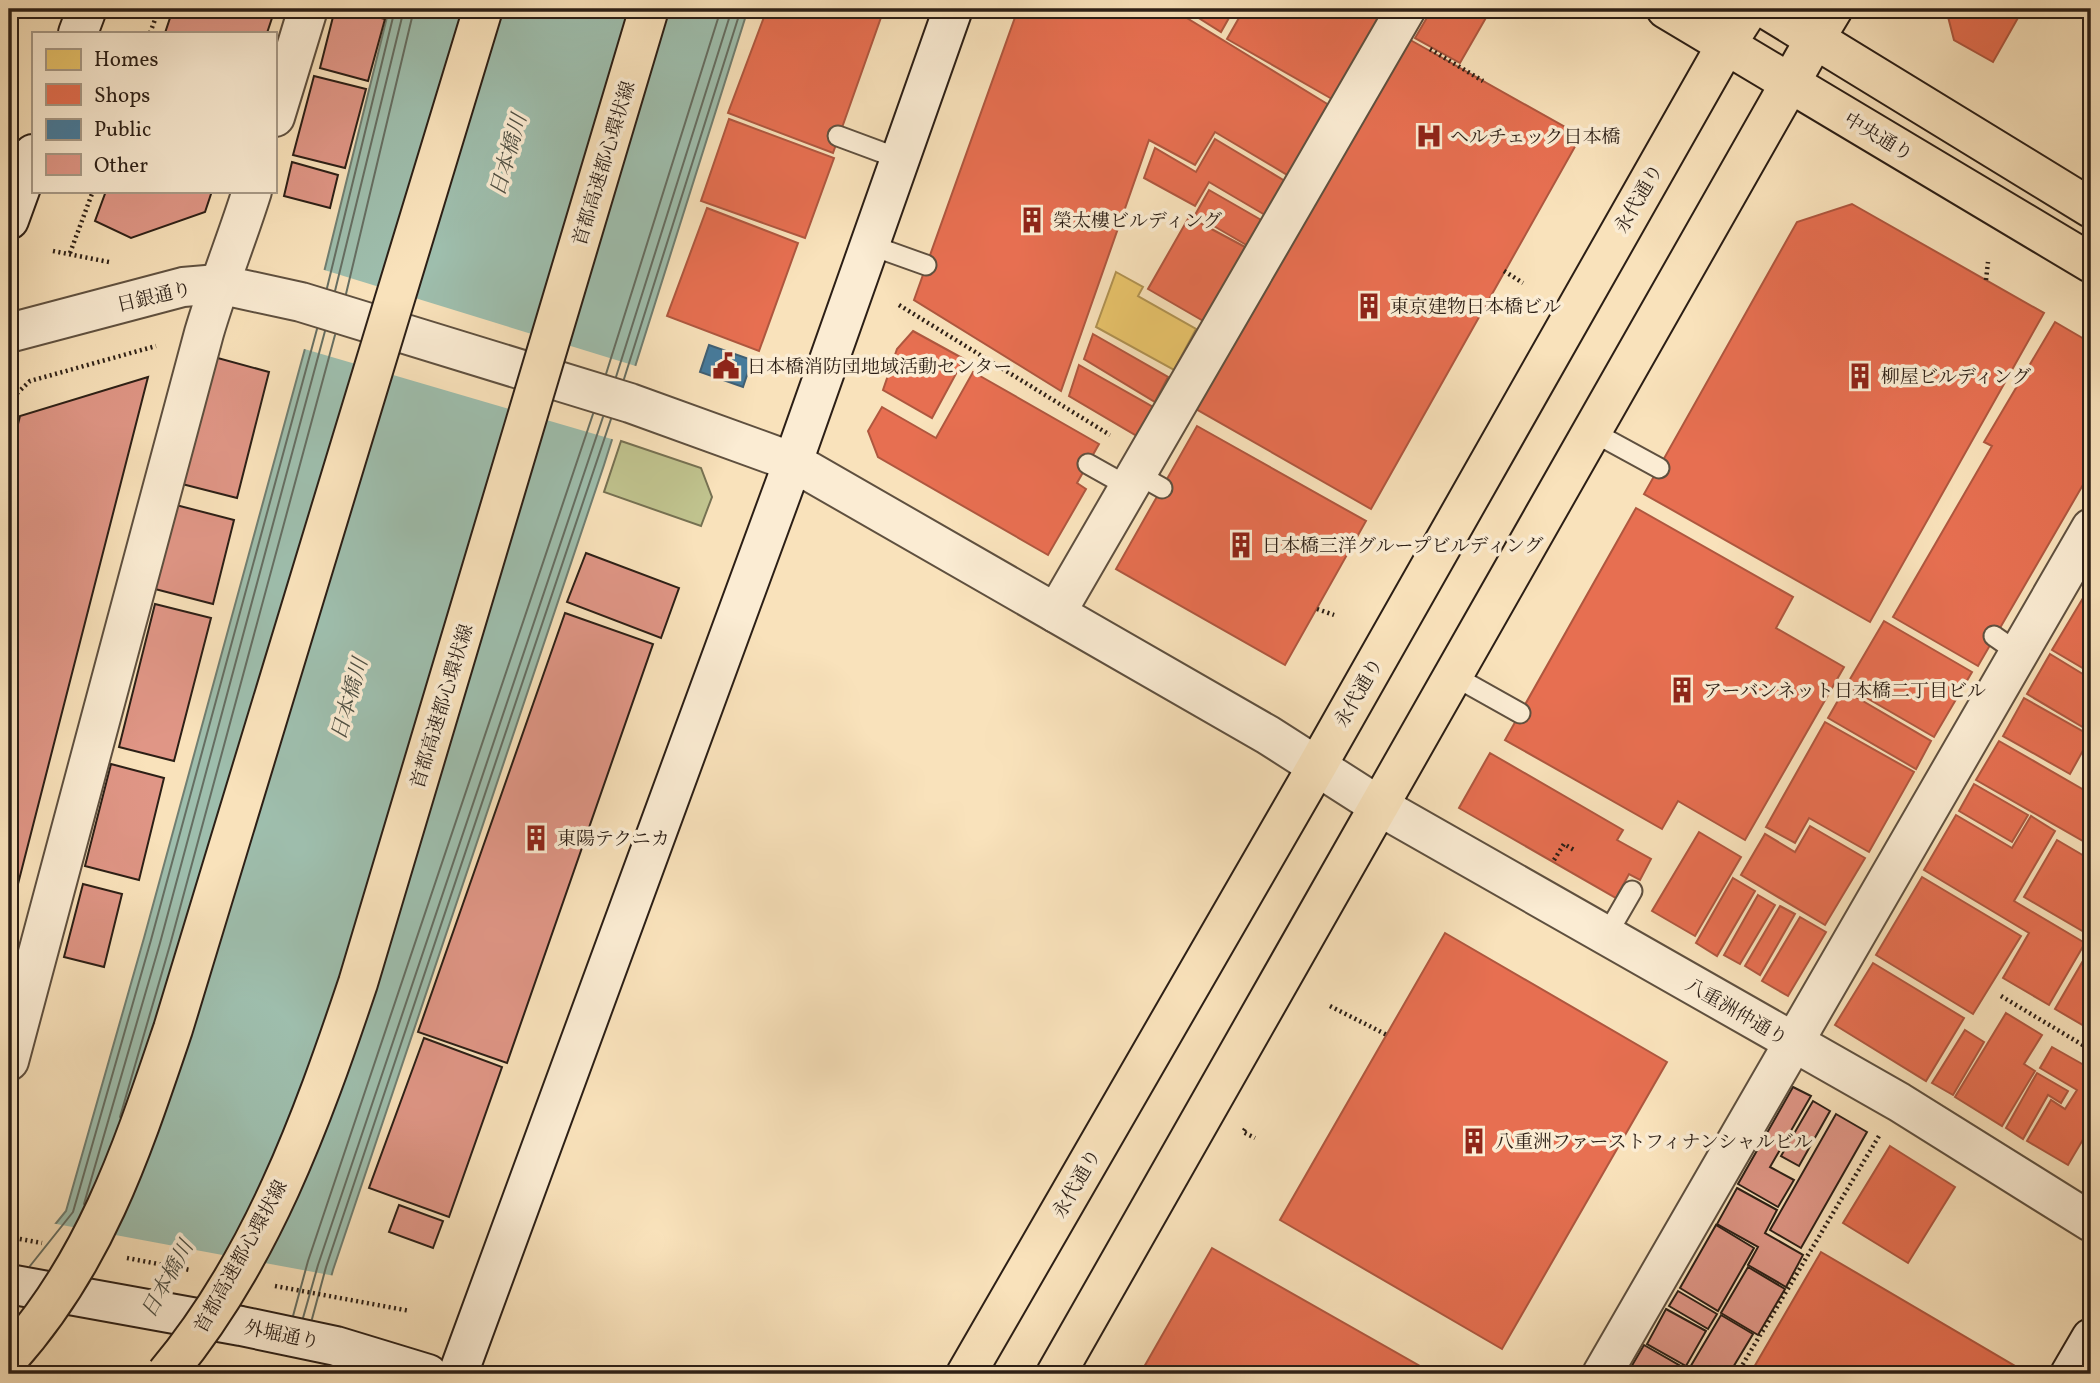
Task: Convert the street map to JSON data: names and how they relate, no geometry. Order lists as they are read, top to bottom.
{
  "streets": {
    "main road": ["中央通り", "首都高速都心環状線", "永代通り"],
    "street": ["日銀通り", "八重洲仲通り", "外堀通り"]
  },
  "crossings": [
    ["中央通り", "永代通り"],
    ["永代通り", "八重洲仲通り"],
    ["日銀通り", "八重洲仲通り"]
  ],
  "water": ["日本橋川"],
  "places": {
    "hospital": ["ヘルチェック日本橋"],
    "building": [
      "榮太樓ビルディング",
      "東京建物日本橋ビル",
      "柳屋ビルディング",
      "日本橋三洋グループビルディング",
      "アーバンネット日本橋二丁目ビル",
      "東陽テクニカ",
      "八重洲ファーストフィナンシャルビル"
    ],
    "public building": ["日本橋消防団地域活動センター"]
  },
  "legend": [
    "Homes",
    "Shops",
    "Public",
    "Other"
  ]
}
